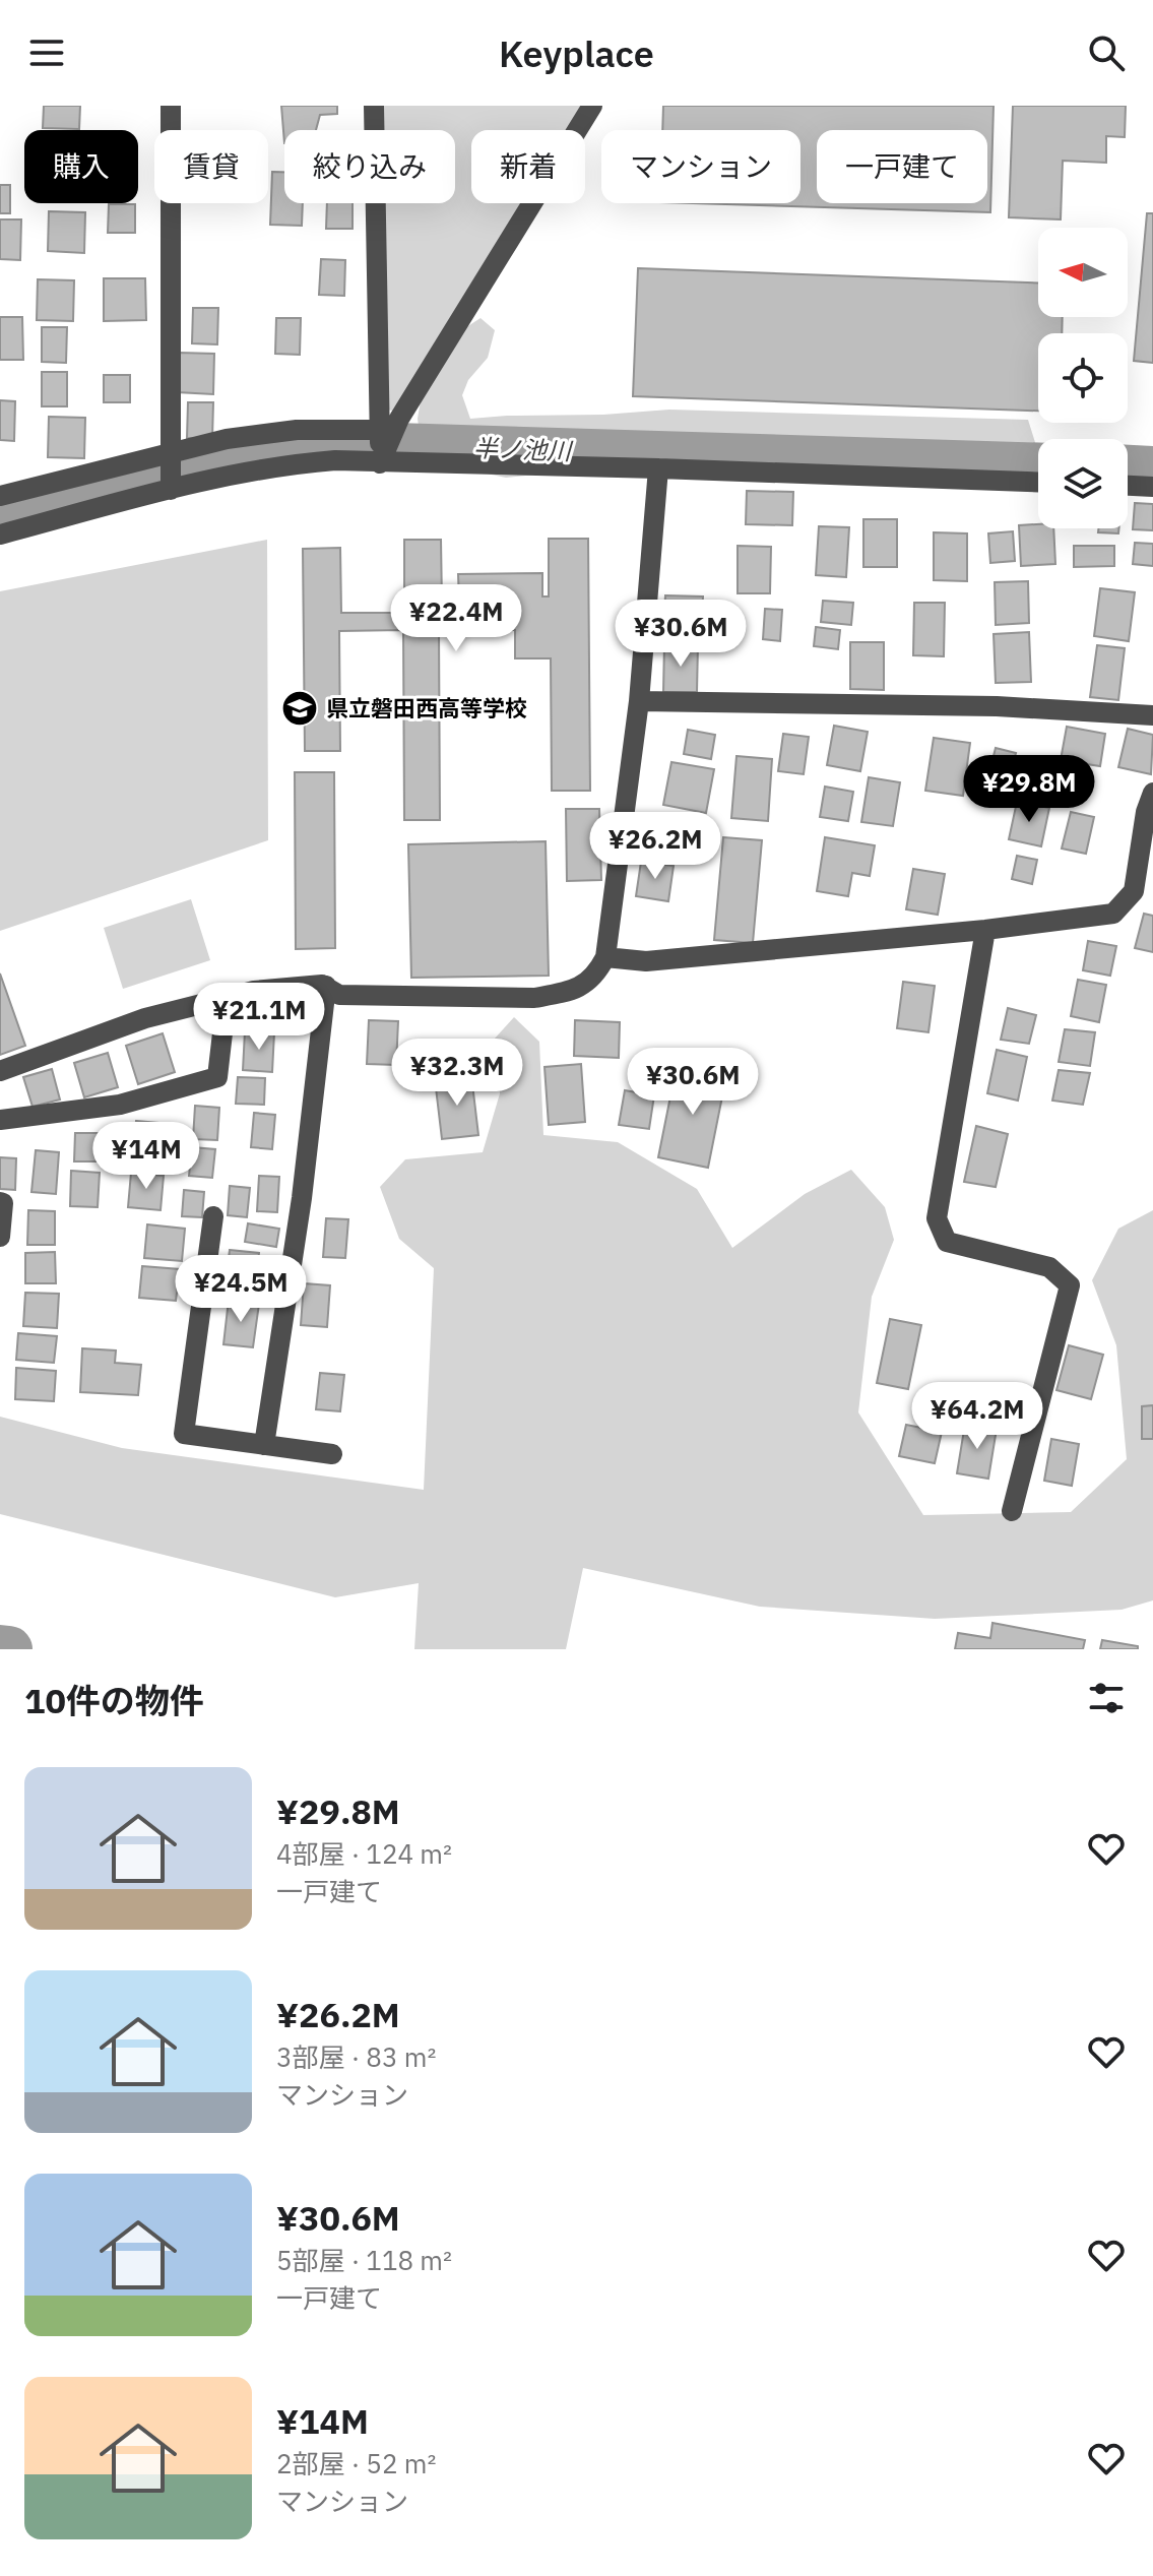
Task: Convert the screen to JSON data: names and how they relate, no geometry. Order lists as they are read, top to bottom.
{
  "water": ["半ノ池川"],
  "places": {
    "school or university": ["県立磐田西高等学校"]
  },
  "north": "left",
  "page": {
    "header": "Keyplace",
    "chip": [
      "購入",
      "賃貸",
      "絞り込み",
      "新着",
      "マンション",
      "一戸建て"
    ],
    "price": [
      "¥22.4M",
      "¥30.6M",
      "¥29.8M",
      "¥26.2M",
      "¥21.1M",
      "¥32.3M",
      "¥30.6M",
      "¥14M",
      "¥24.5M",
      "¥64.2M"
    ],
    "heading": "10件の物件",
    "list": [
      {
        "name": "¥29.8M",
        "note": "4部屋 · 124 m² · 一戸建て"
      },
      {
        "name": "¥26.2M",
        "note": "3部屋 · 83 m² · マンション"
      },
      {
        "name": "¥30.6M",
        "note": "5部屋 · 118 m² · 一戸建て"
      },
      {
        "name": "¥14M",
        "note": "2部屋 · 52 m² · マンション"
      }
    ]
  }
}
